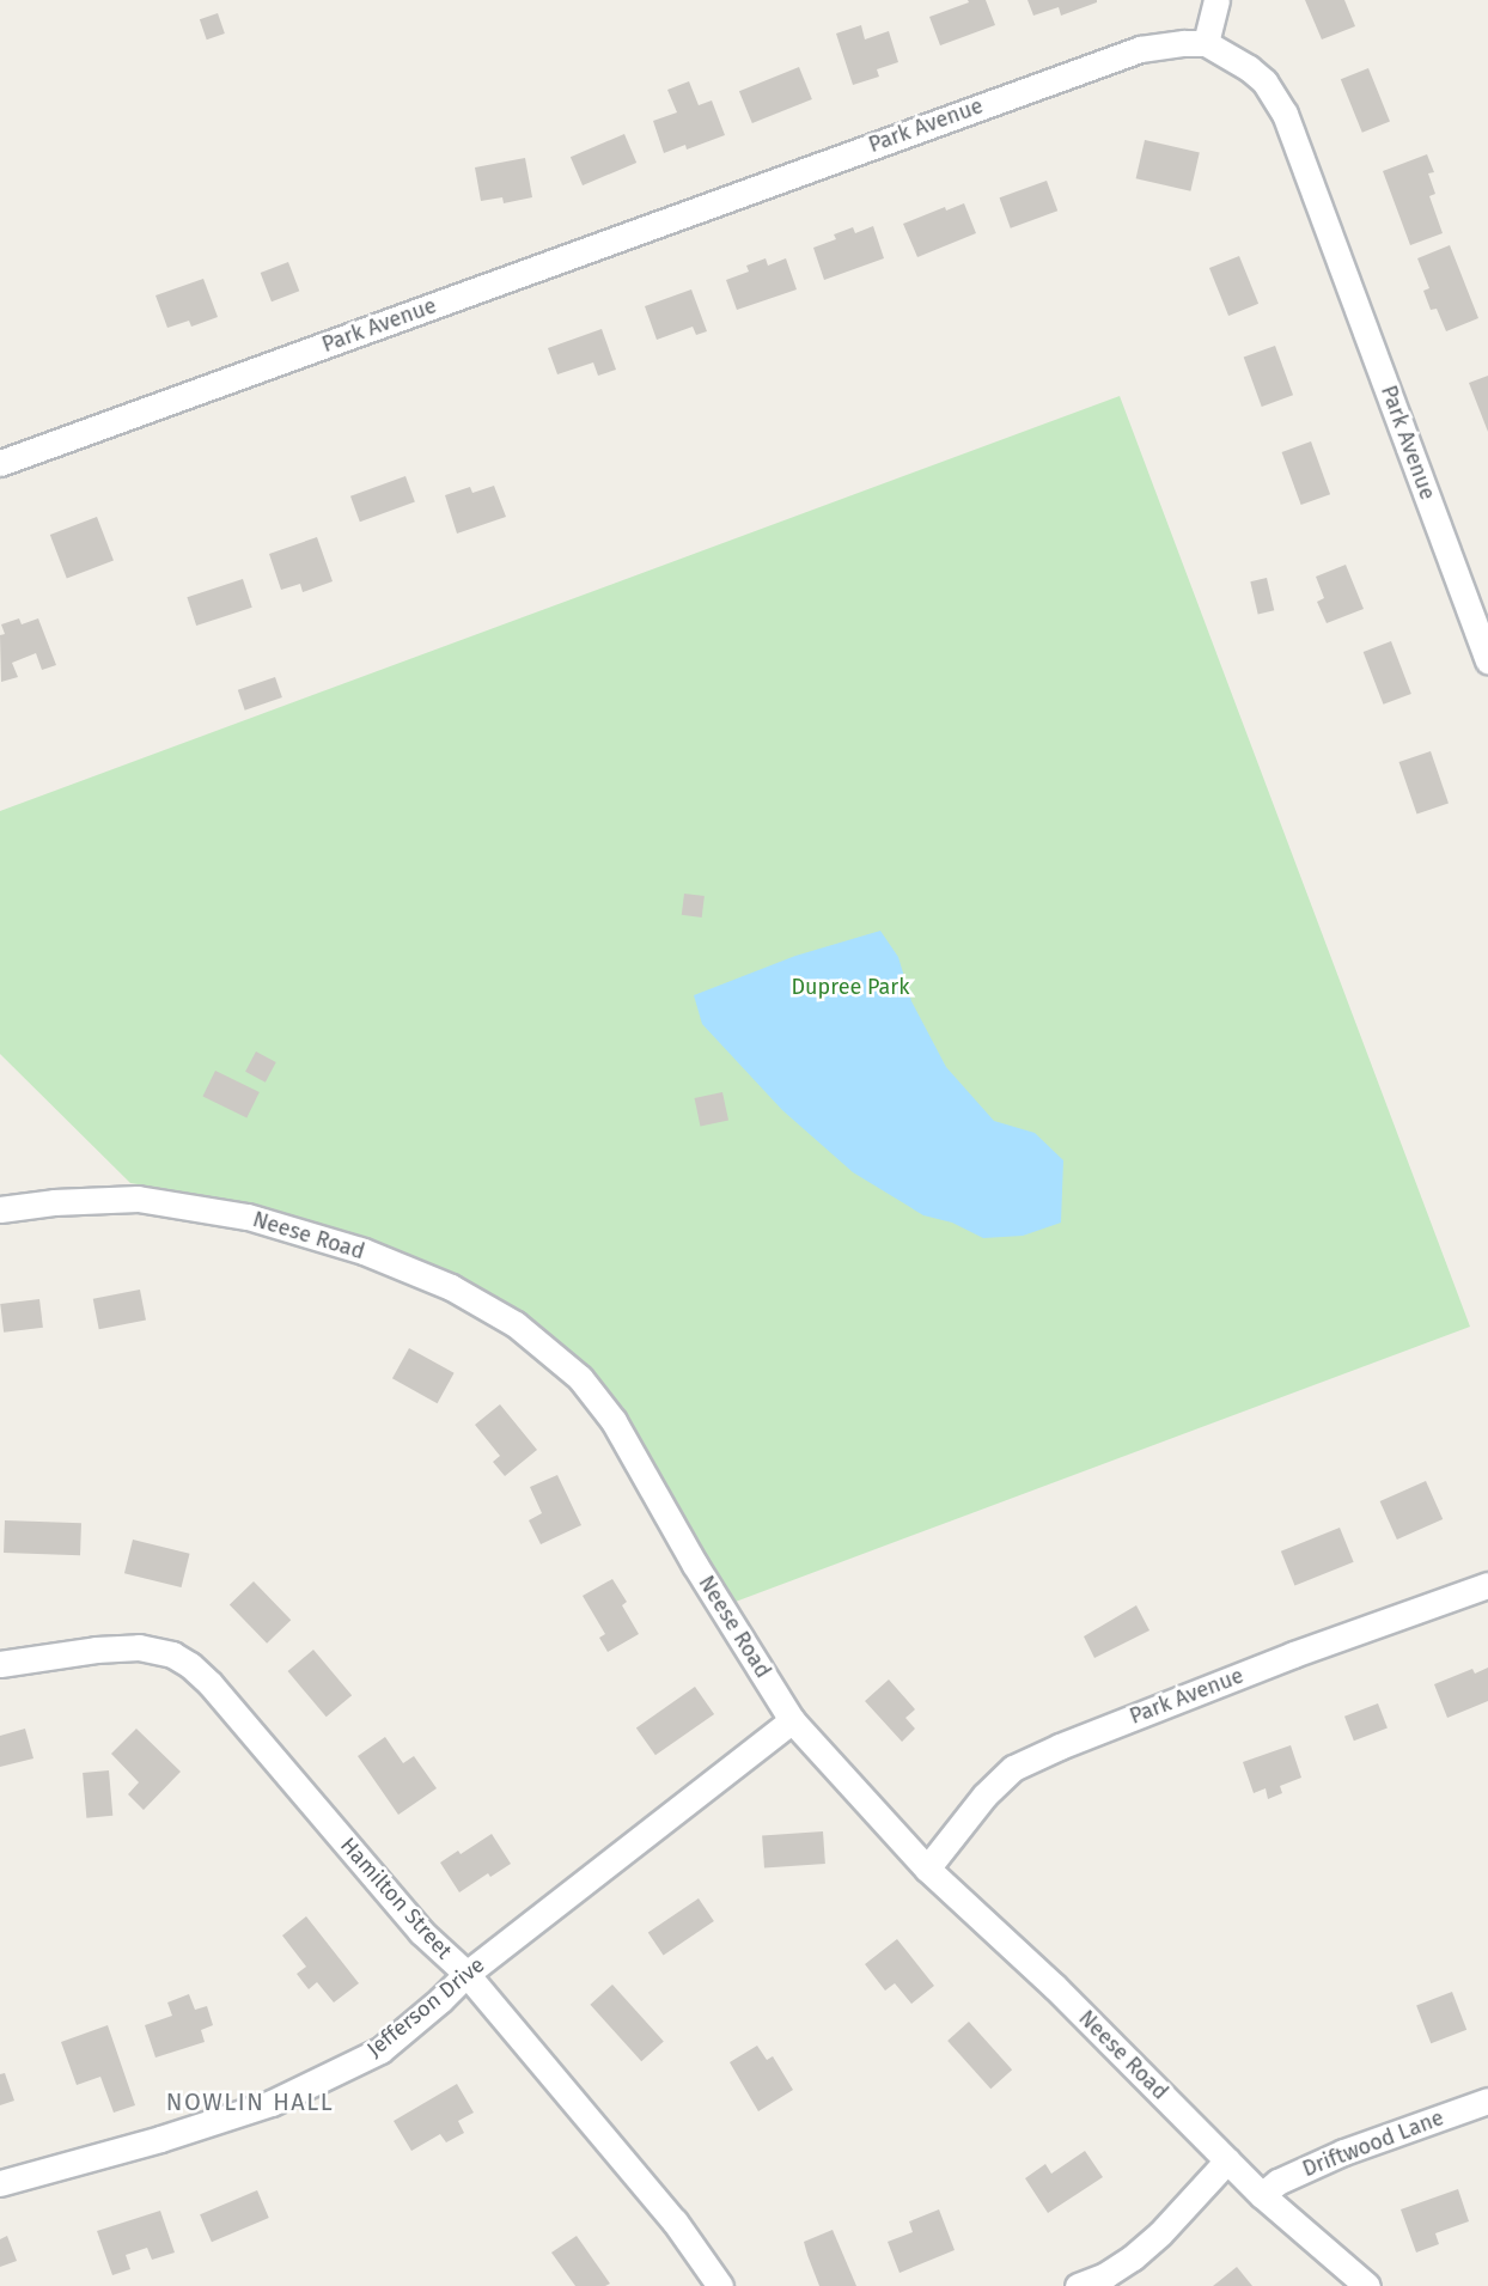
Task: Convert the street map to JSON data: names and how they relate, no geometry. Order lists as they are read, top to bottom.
{
  "streets": {
    "street": [
      "Park Avenue",
      "Neese Road",
      "Hamilton Street",
      "Jefferson Drive",
      "Driftwood Lane"
    ]
  },
  "crossings": [
    ["Park Avenue", "Neese Road"],
    ["Neese Road", "Jefferson Drive"],
    ["Neese Road", "Driftwood Lane"],
    ["Hamilton Street", "Jefferson Drive"]
  ],
  "districts": ["NOWLIN HALL"],
  "parks": ["Dupree Park"]
}
